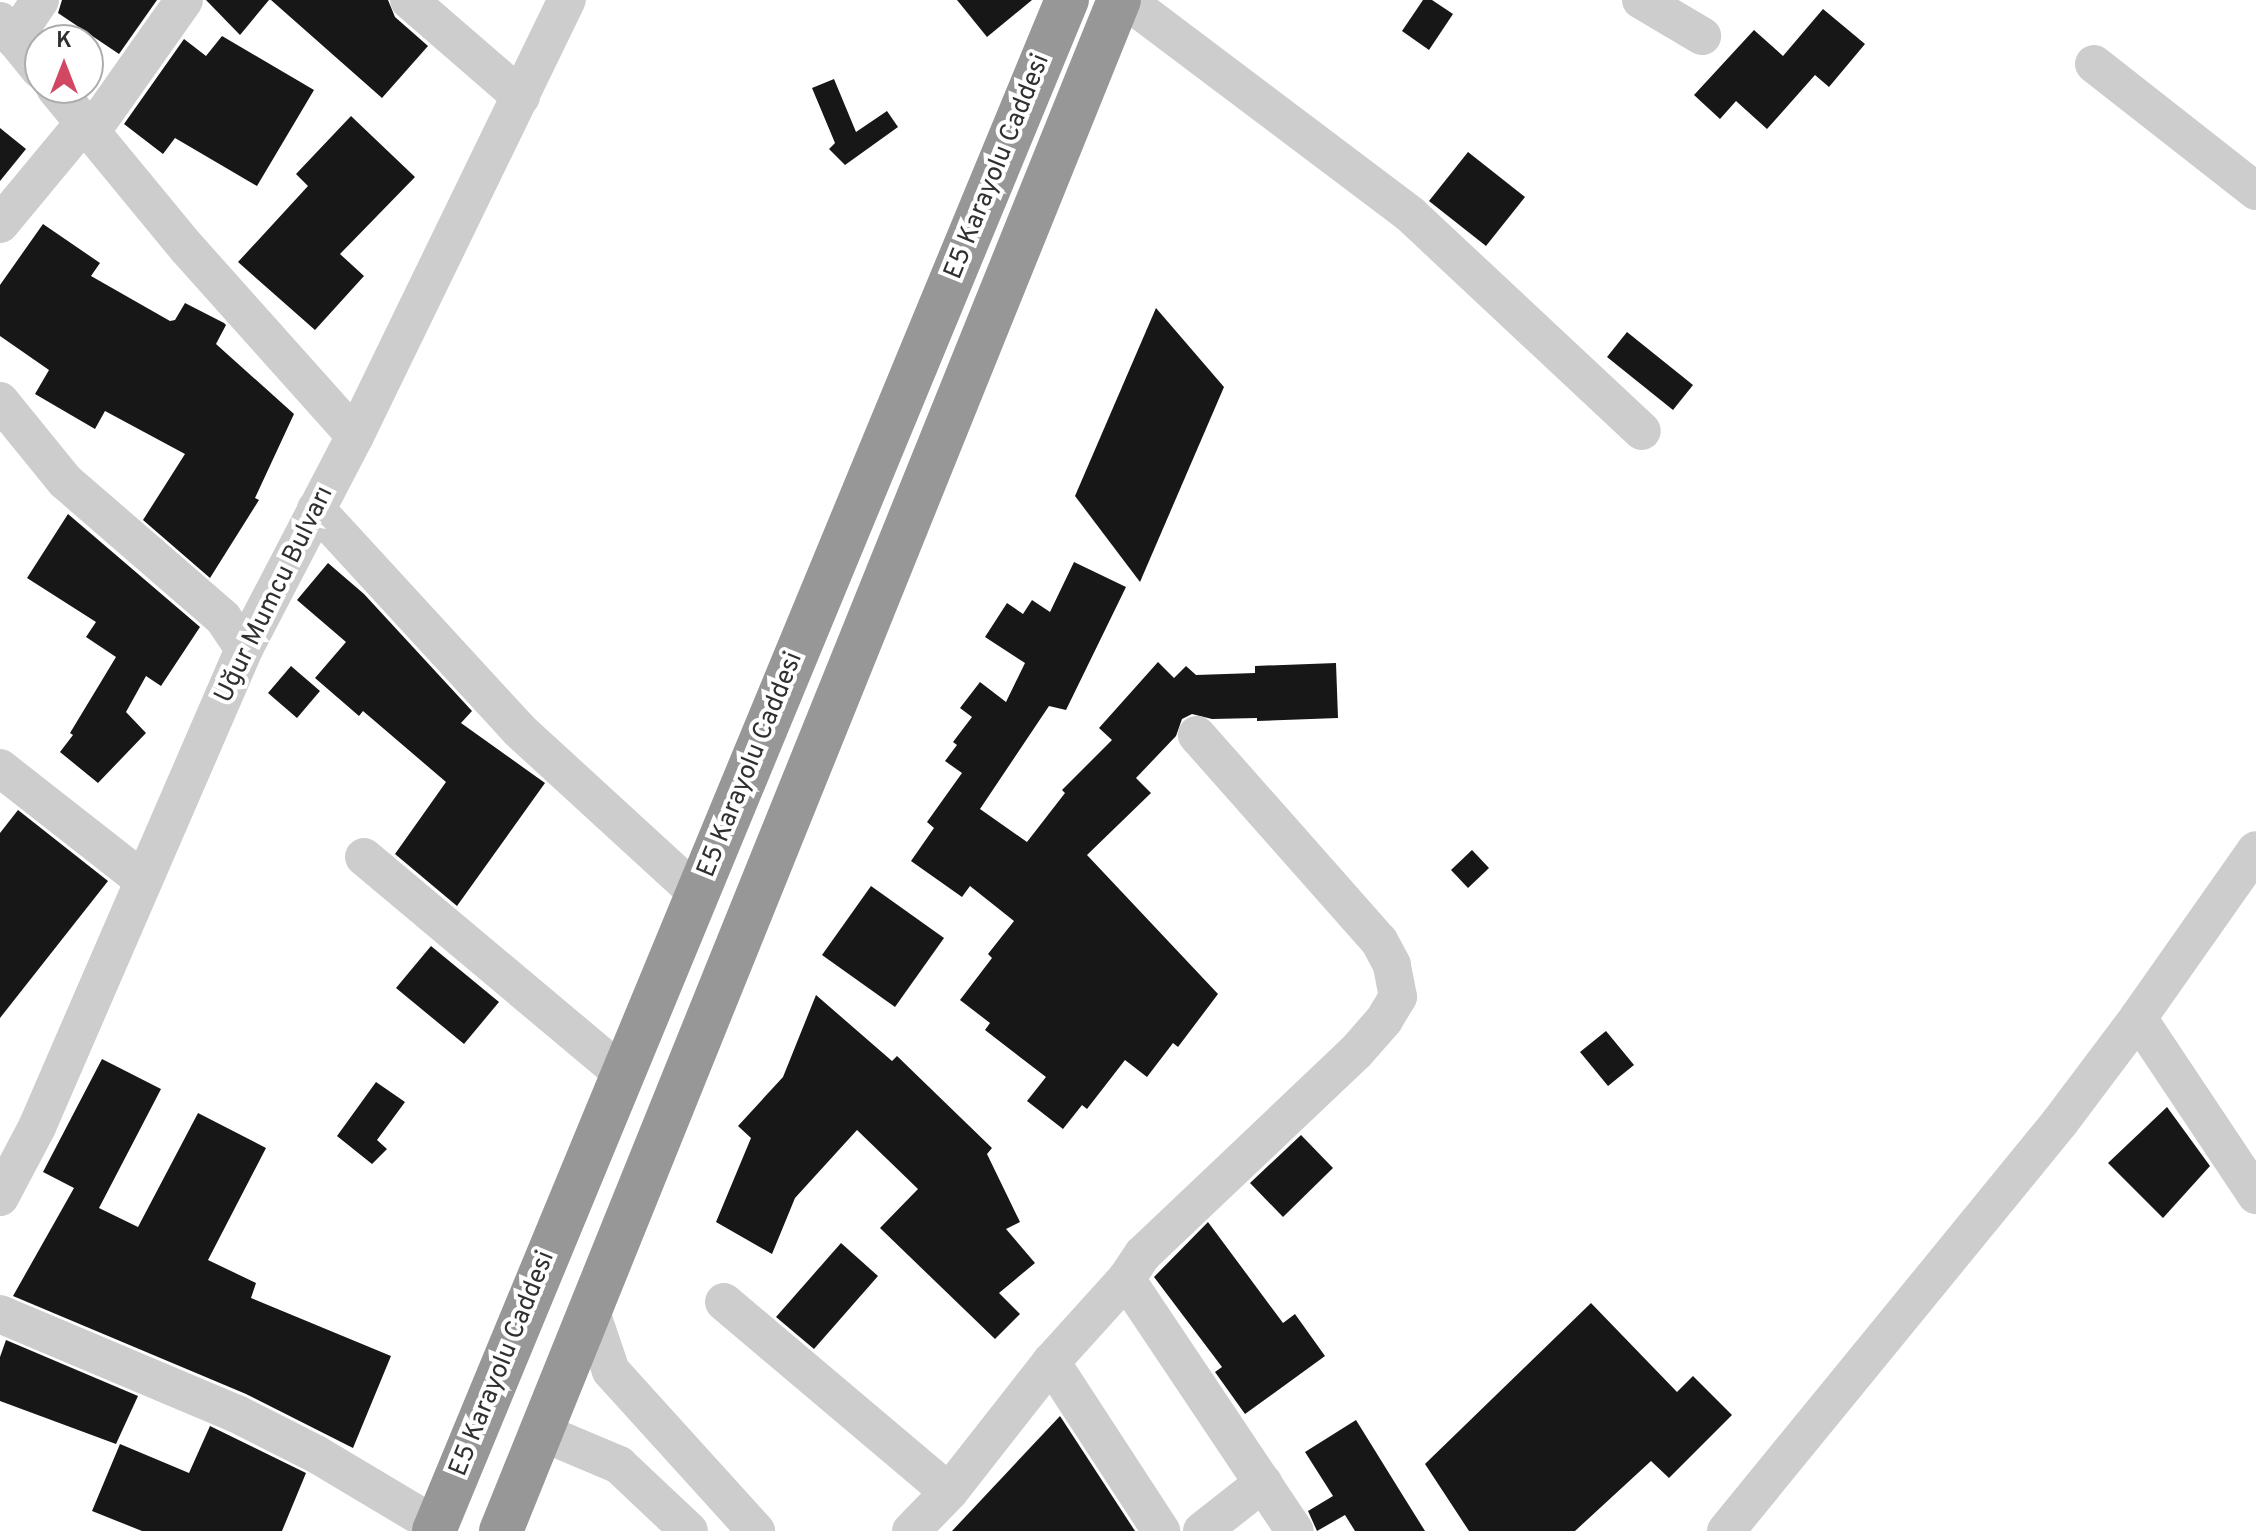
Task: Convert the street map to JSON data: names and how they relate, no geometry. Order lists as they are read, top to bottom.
{
  "streets": {
    "highway": ["E5 Karayolu Caddesi"],
    "street": ["Uğur Mumcu Bulvarı"]
  },
  "north": "top"
}
